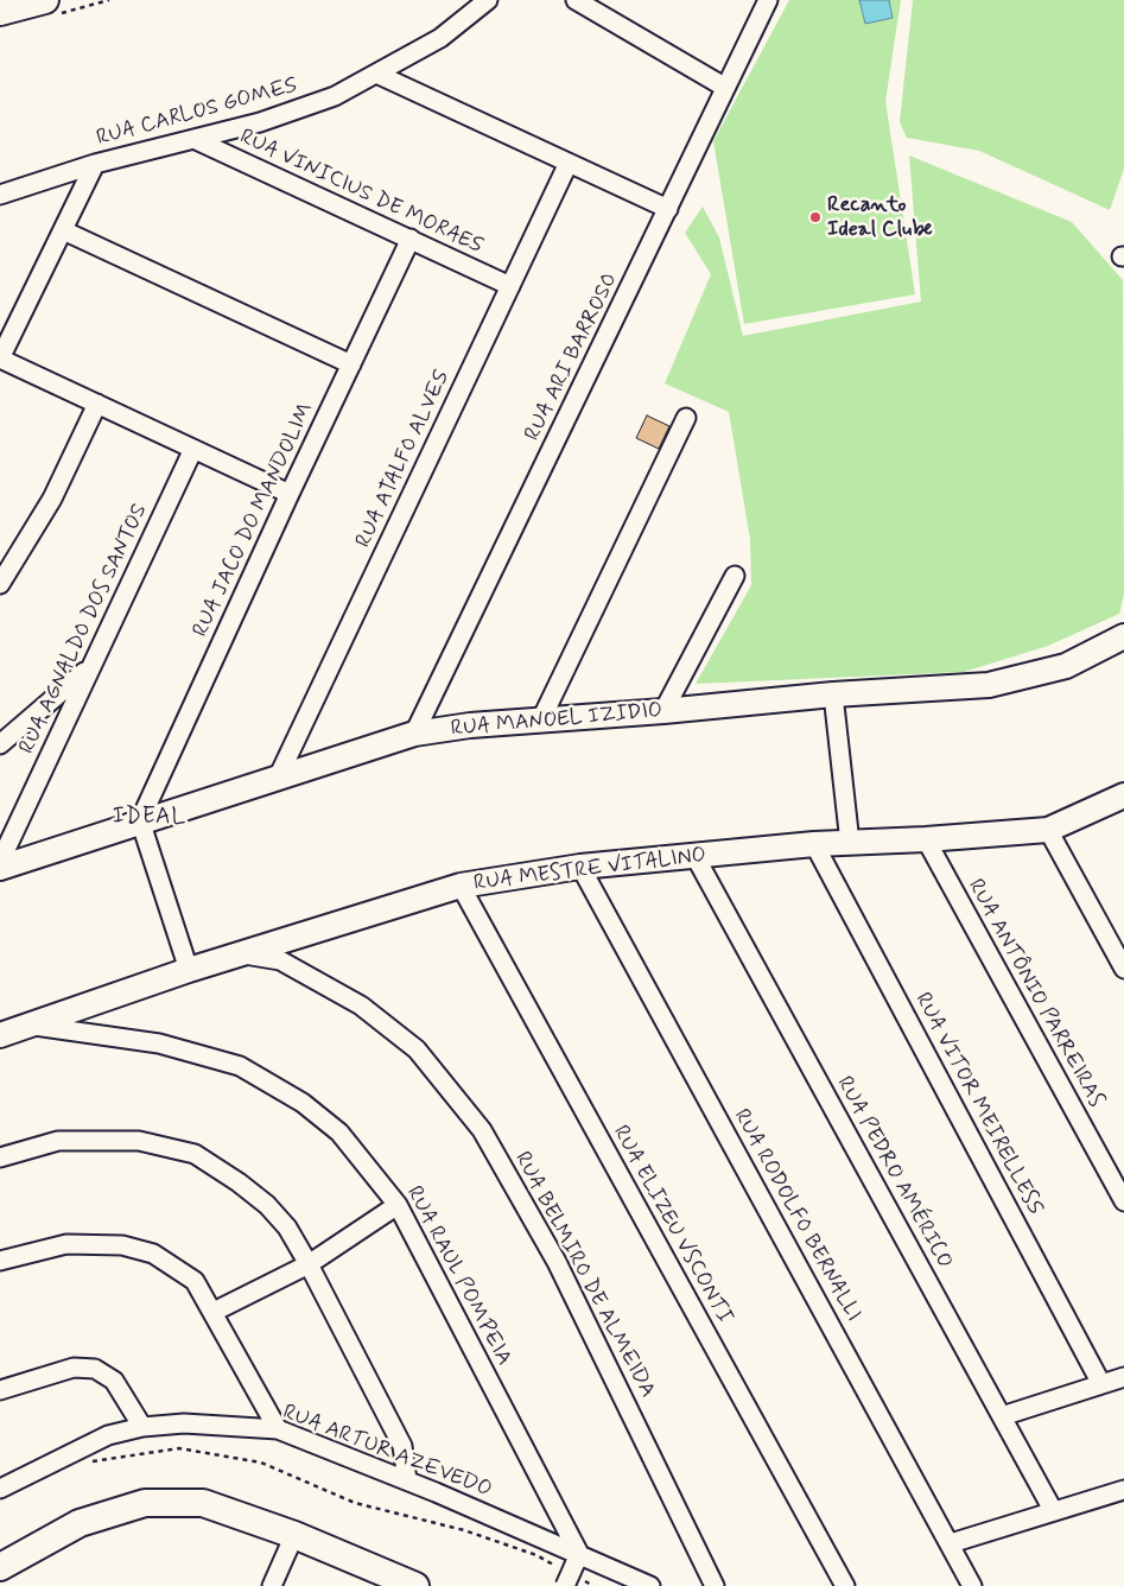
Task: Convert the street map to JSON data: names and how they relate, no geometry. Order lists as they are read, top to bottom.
{
  "streets": {
    "street": [
      "RUA CARLOS GOMES",
      "RUA VINICIUS DE MORAES",
      "RUA ARI BARROSO",
      "RUA ATALFO ALVES",
      "RUA JACO DO MANDOLIM",
      "RUA AGNALDO DOS SANTOS",
      "RUA MANOEL IZIDIO",
      "RUA MESTRE VITALINO",
      "RUA ANTÔNIO PARREIRAS",
      "RUA VITOR MEIRELLESS",
      "RUA PEDRO AMÉRICO",
      "RUA RODOLFO BERNALLI",
      "RUA ELIZEU VSCONTI",
      "RUA BELMIRO DE ALMEIDA",
      "RUA RAUL POMPEIA",
      "RUA ARTUR AZEVEDO"
    ]
  },
  "crossings": [
    ["RUA CARLOS GOMES", "RUA VINICIUS DE MORAES"],
    ["RUA VINICIUS DE MORAES", "RUA ATALFO ALVES"],
    ["RUA VINICIUS DE MORAES", "RUA JACO DO MANDOLIM"],
    ["RUA ARI BARROSO", "RUA MANOEL IZIDIO"],
    ["RUA ATALFO ALVES", "RUA MANOEL IZIDIO"],
    ["RUA JACO DO MANDOLIM", "RUA MANOEL IZIDIO"],
    ["RUA MESTRE VITALINO", "RUA ANTÔNIO PARREIRAS"],
    ["RUA MESTRE VITALINO", "RUA VITOR MEIRELLESS"],
    ["RUA MESTRE VITALINO", "RUA PEDRO AMÉRICO"],
    ["RUA MESTRE VITALINO", "RUA RODOLFO BERNALLI"],
    ["RUA MESTRE VITALINO", "RUA ELIZEU VSCONTI"],
    ["RUA MESTRE VITALINO", "RUA BELMIRO DE ALMEIDA"],
    ["RUA MESTRE VITALINO", "RUA RAUL POMPEIA"],
    ["RUA RAUL POMPEIA", "RUA ARTUR AZEVEDO"]
  ],
  "districts": ["IDEAL"],
  "places": ["Recanto Ideal Clube"]
}
